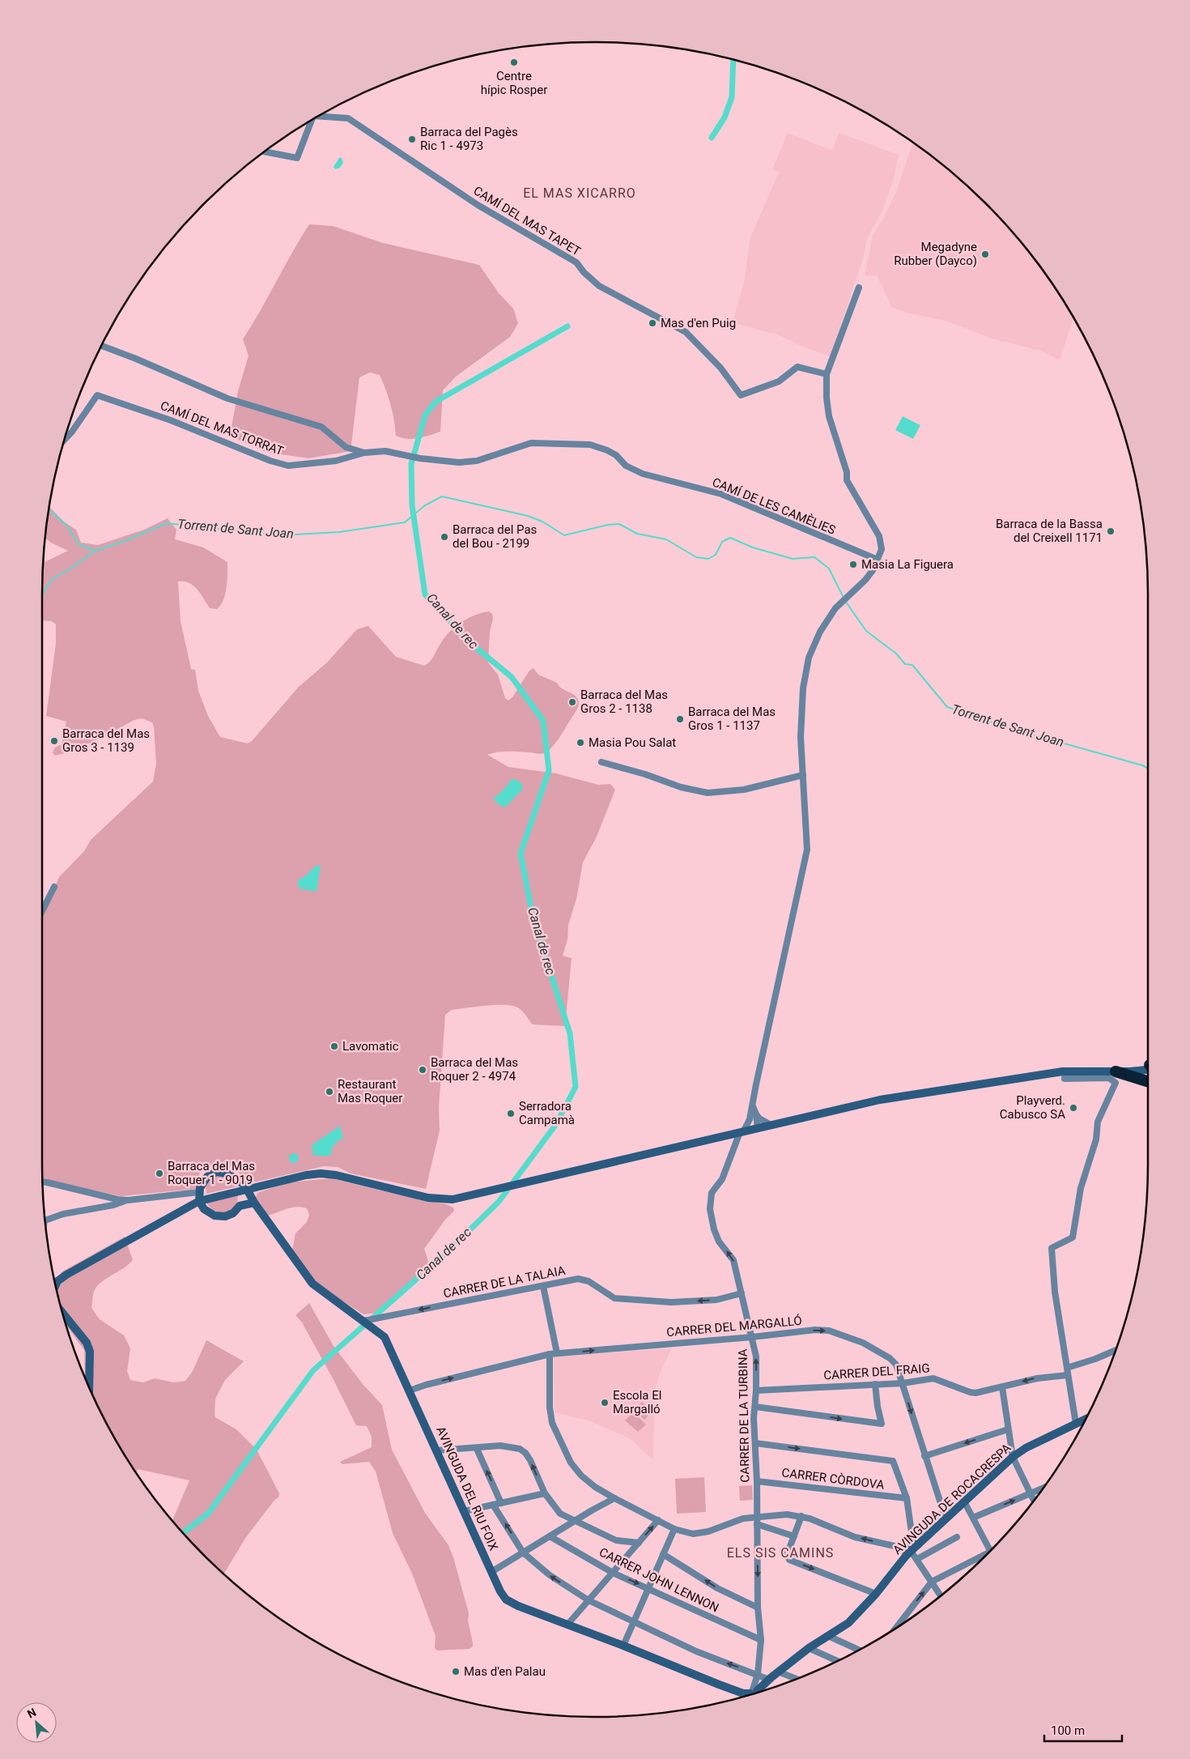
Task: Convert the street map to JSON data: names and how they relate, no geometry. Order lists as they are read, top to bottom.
{
  "streets": {
    "street": [
      "CAMÍ DEL MAS TAPET",
      "CAMÍ DEL MAS TORRAT",
      "CAMÍ DE LES CAMÈLIES",
      "CARRER DE LA TALAIA",
      "CARRER DEL MARGALLÓ",
      "CARRER DEL FRAIG",
      "CARRER DE LA TURBINA",
      "CARRER CÒRDOVA",
      "AVINGUDA DEL RIU FOIX",
      "AVINGUDA DE ROCACRESPA",
      "CARRER JOHN LENNON"
    ]
  },
  "crossings": [
    ["CAMÍ DEL MAS TORRAT", "CAMÍ DE LES CAMÈLIES"],
    ["CAMÍ DE LES CAMÈLIES", "CARRER DE LA TURBINA"],
    ["CARRER DE LA TALAIA", "CARRER DE LA TURBINA"],
    ["CARRER DE LA TALAIA", "AVINGUDA DEL RIU FOIX"],
    ["CARRER DEL MARGALLÓ", "CARRER DEL FRAIG"],
    ["CARRER DEL MARGALLÓ", "CARRER DE LA TURBINA"],
    ["CARRER DEL MARGALLÓ", "AVINGUDA DEL RIU FOIX"],
    ["CARRER DEL MARGALLÓ", "AVINGUDA DE ROCACRESPA"],
    ["CARRER DEL FRAIG", "CARRER DE LA TURBINA"],
    ["CARRER DE LA TURBINA", "CARRER CÒRDOVA"],
    ["CARRER DE LA TURBINA", "CARRER JOHN LENNON"]
  ],
  "one_way": ["CARRER DE LA TALAIA", "CARRER DEL MARGALLÓ"],
  "districts": ["EL MAS XICARRO", "ELS SIS CAMINS"],
  "water": ["Torrent de Sant Joan", "Canal de rec"],
  "places": [
    "Centre hípic Rosper",
    "Barraca del Pagès Ric 1 - 4973",
    "Megadyne Rubber (Dayco)",
    "Mas d'en Puig",
    "Barraca de la Bassa del Creixell 1171",
    "Barraca del Pas del Bou - 2199",
    "Masia La Figuera",
    "Barraca del Mas Gros 2 - 1138",
    "Barraca del Mas Gros 1 - 1137",
    "Barraca del Mas Gros 3 - 1139",
    "Masia Pou Salat",
    "Lavomatic",
    "Barraca del Mas Roquer 2 - 4974",
    "Restaurant Mas Roquer",
    "Playverd. Cabusco SA",
    "Serradora Campamà",
    "Barraca del Mas Roquer 1 - 9019",
    "Escola El Margalló",
    "Mas d'en Palau"
  ],
  "scale_bar": "100 m",
  "north": "top left"
}
